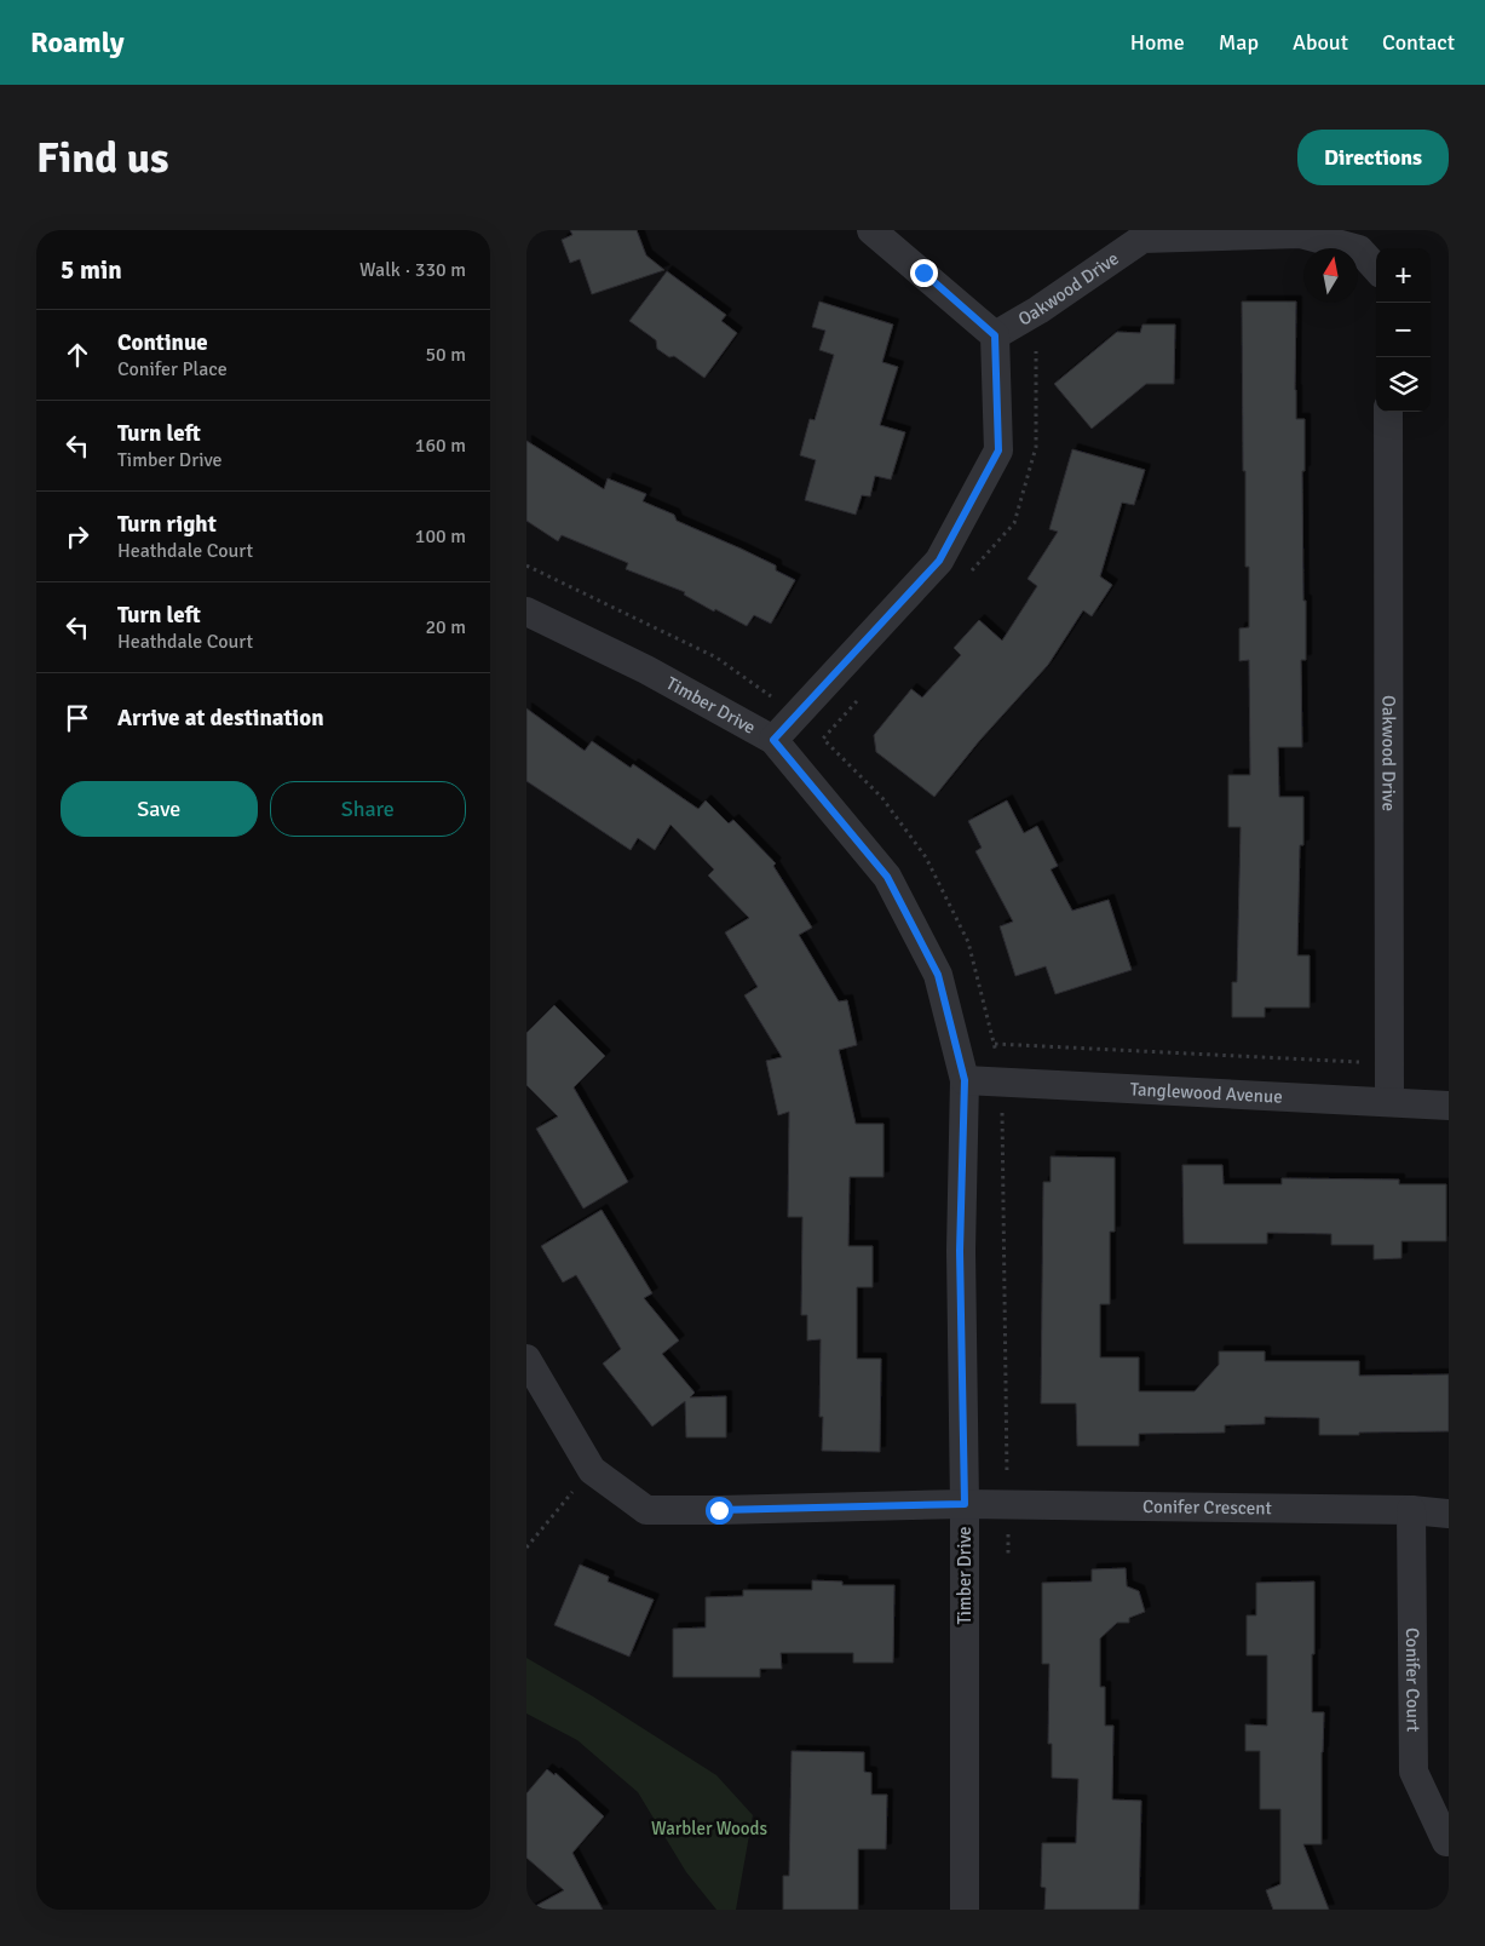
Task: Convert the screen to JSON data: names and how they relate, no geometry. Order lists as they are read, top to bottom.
{
  "streets": {
    "street": [
      "Oakwood Drive",
      "Timber Drive",
      "Tanglewood Avenue",
      "Conifer Crescent",
      "Conifer Court"
    ]
  },
  "crossings": [
    ["Oakwood Drive", "Tanglewood Avenue"],
    ["Timber Drive", "Tanglewood Avenue"],
    ["Timber Drive", "Conifer Crescent"],
    ["Conifer Crescent", "Conifer Court"]
  ],
  "parks": ["Warbler Woods"],
  "north": "top",
  "page": {
    "header": "Roamly",
    "nav": [
      "Home",
      "Map",
      "About",
      "Contact"
    ],
    "buttons": [
      "Directions",
      ["Save", "Share"]
    ],
    "title": "Find us",
    "heading": ["5 min", "Walk · 330 m"],
    "map_buttons": ["+", "−"],
    "list": [
      ["Continue", "Conifer Place", "50 m"],
      ["Turn left", "Timber Drive", "160 m"],
      ["Turn right", "Heathdale Court", "100 m"],
      ["Turn left", "Heathdale Court", "20 m"],
      "Arrive at destination"
    ]
  }
}
